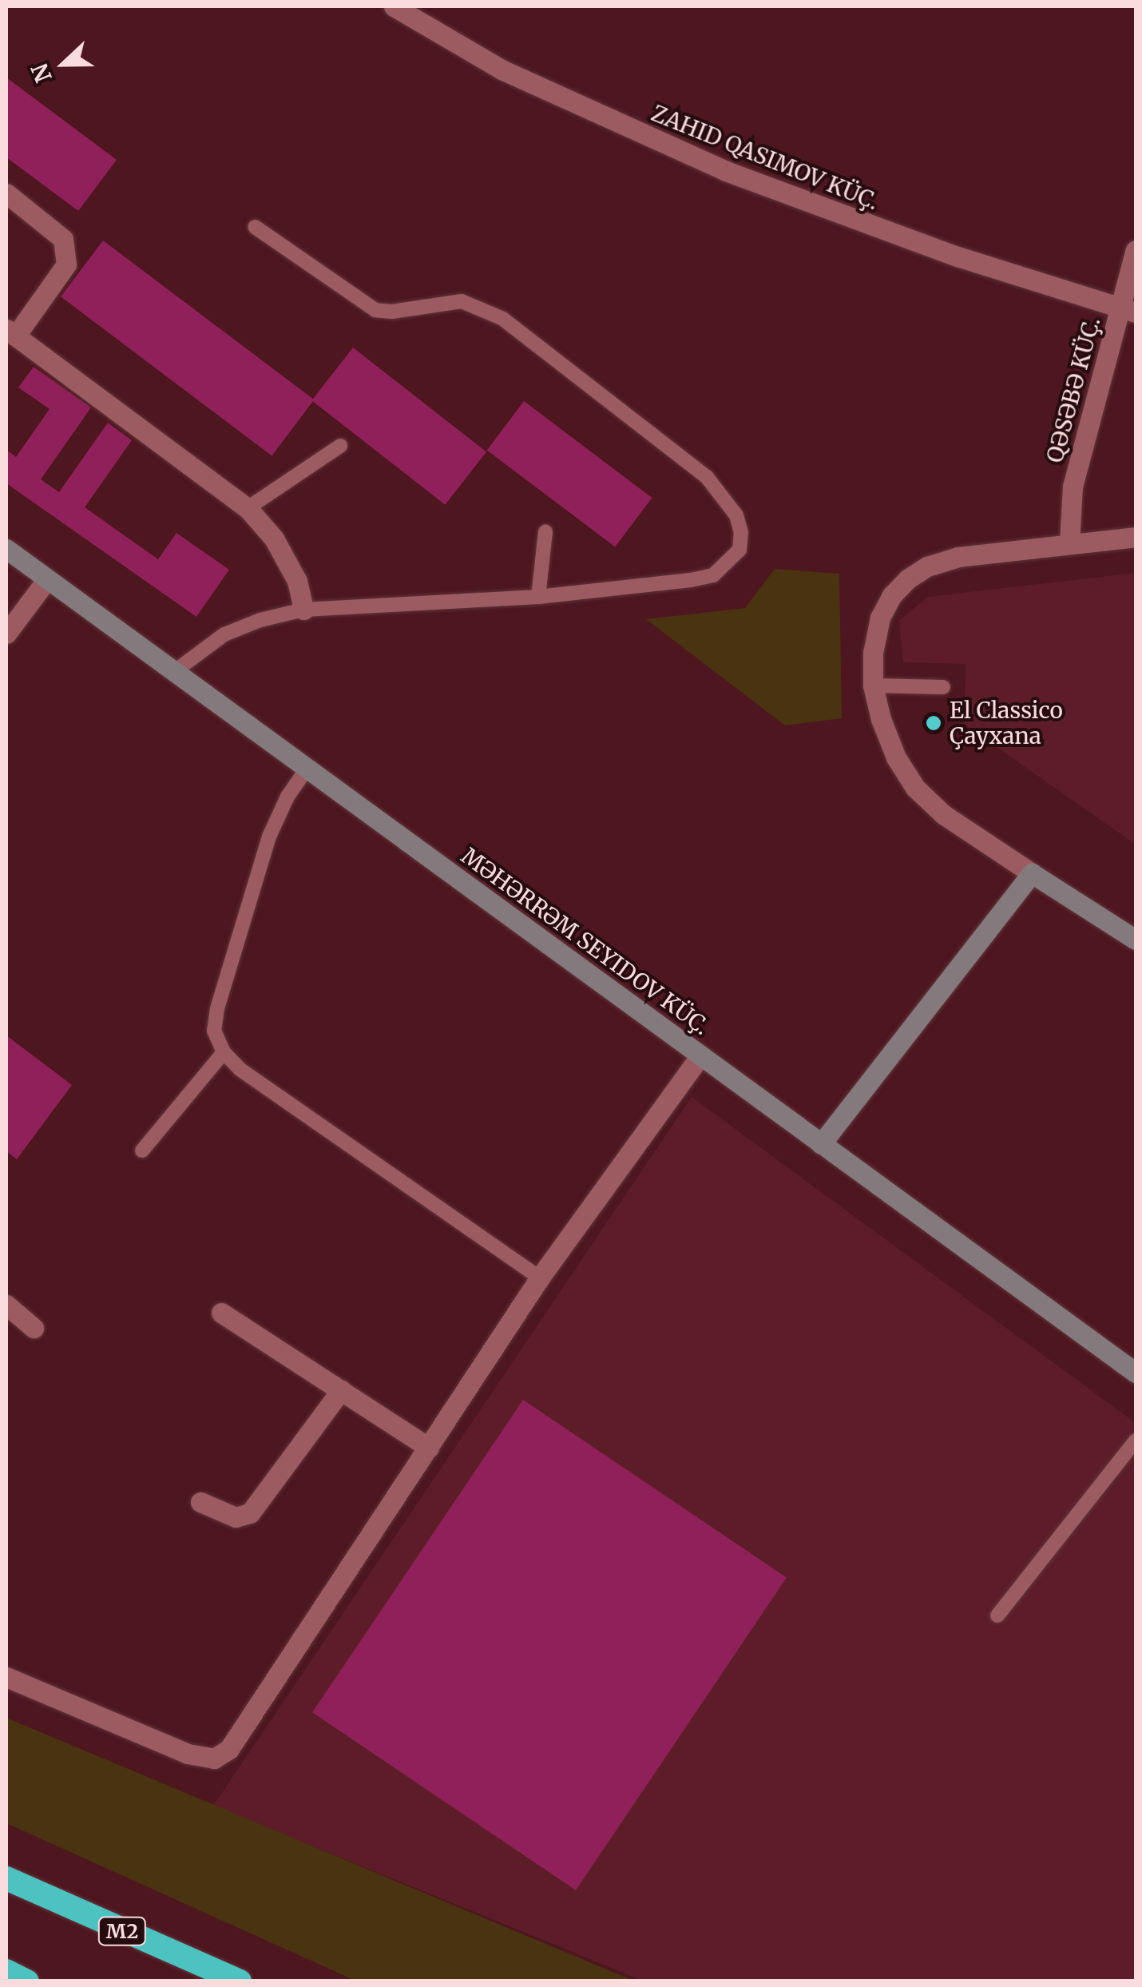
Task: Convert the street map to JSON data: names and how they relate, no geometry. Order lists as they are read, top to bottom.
{
  "streets": {
    "highway": ["M2"],
    "main road": ["MƏHƏRRƏM SEYIDOV KÜÇ."],
    "street": ["QƏSƏBƏ KÜÇ."]
  },
  "places": ["El Classico Çayxana"],
  "north": "left"
}
